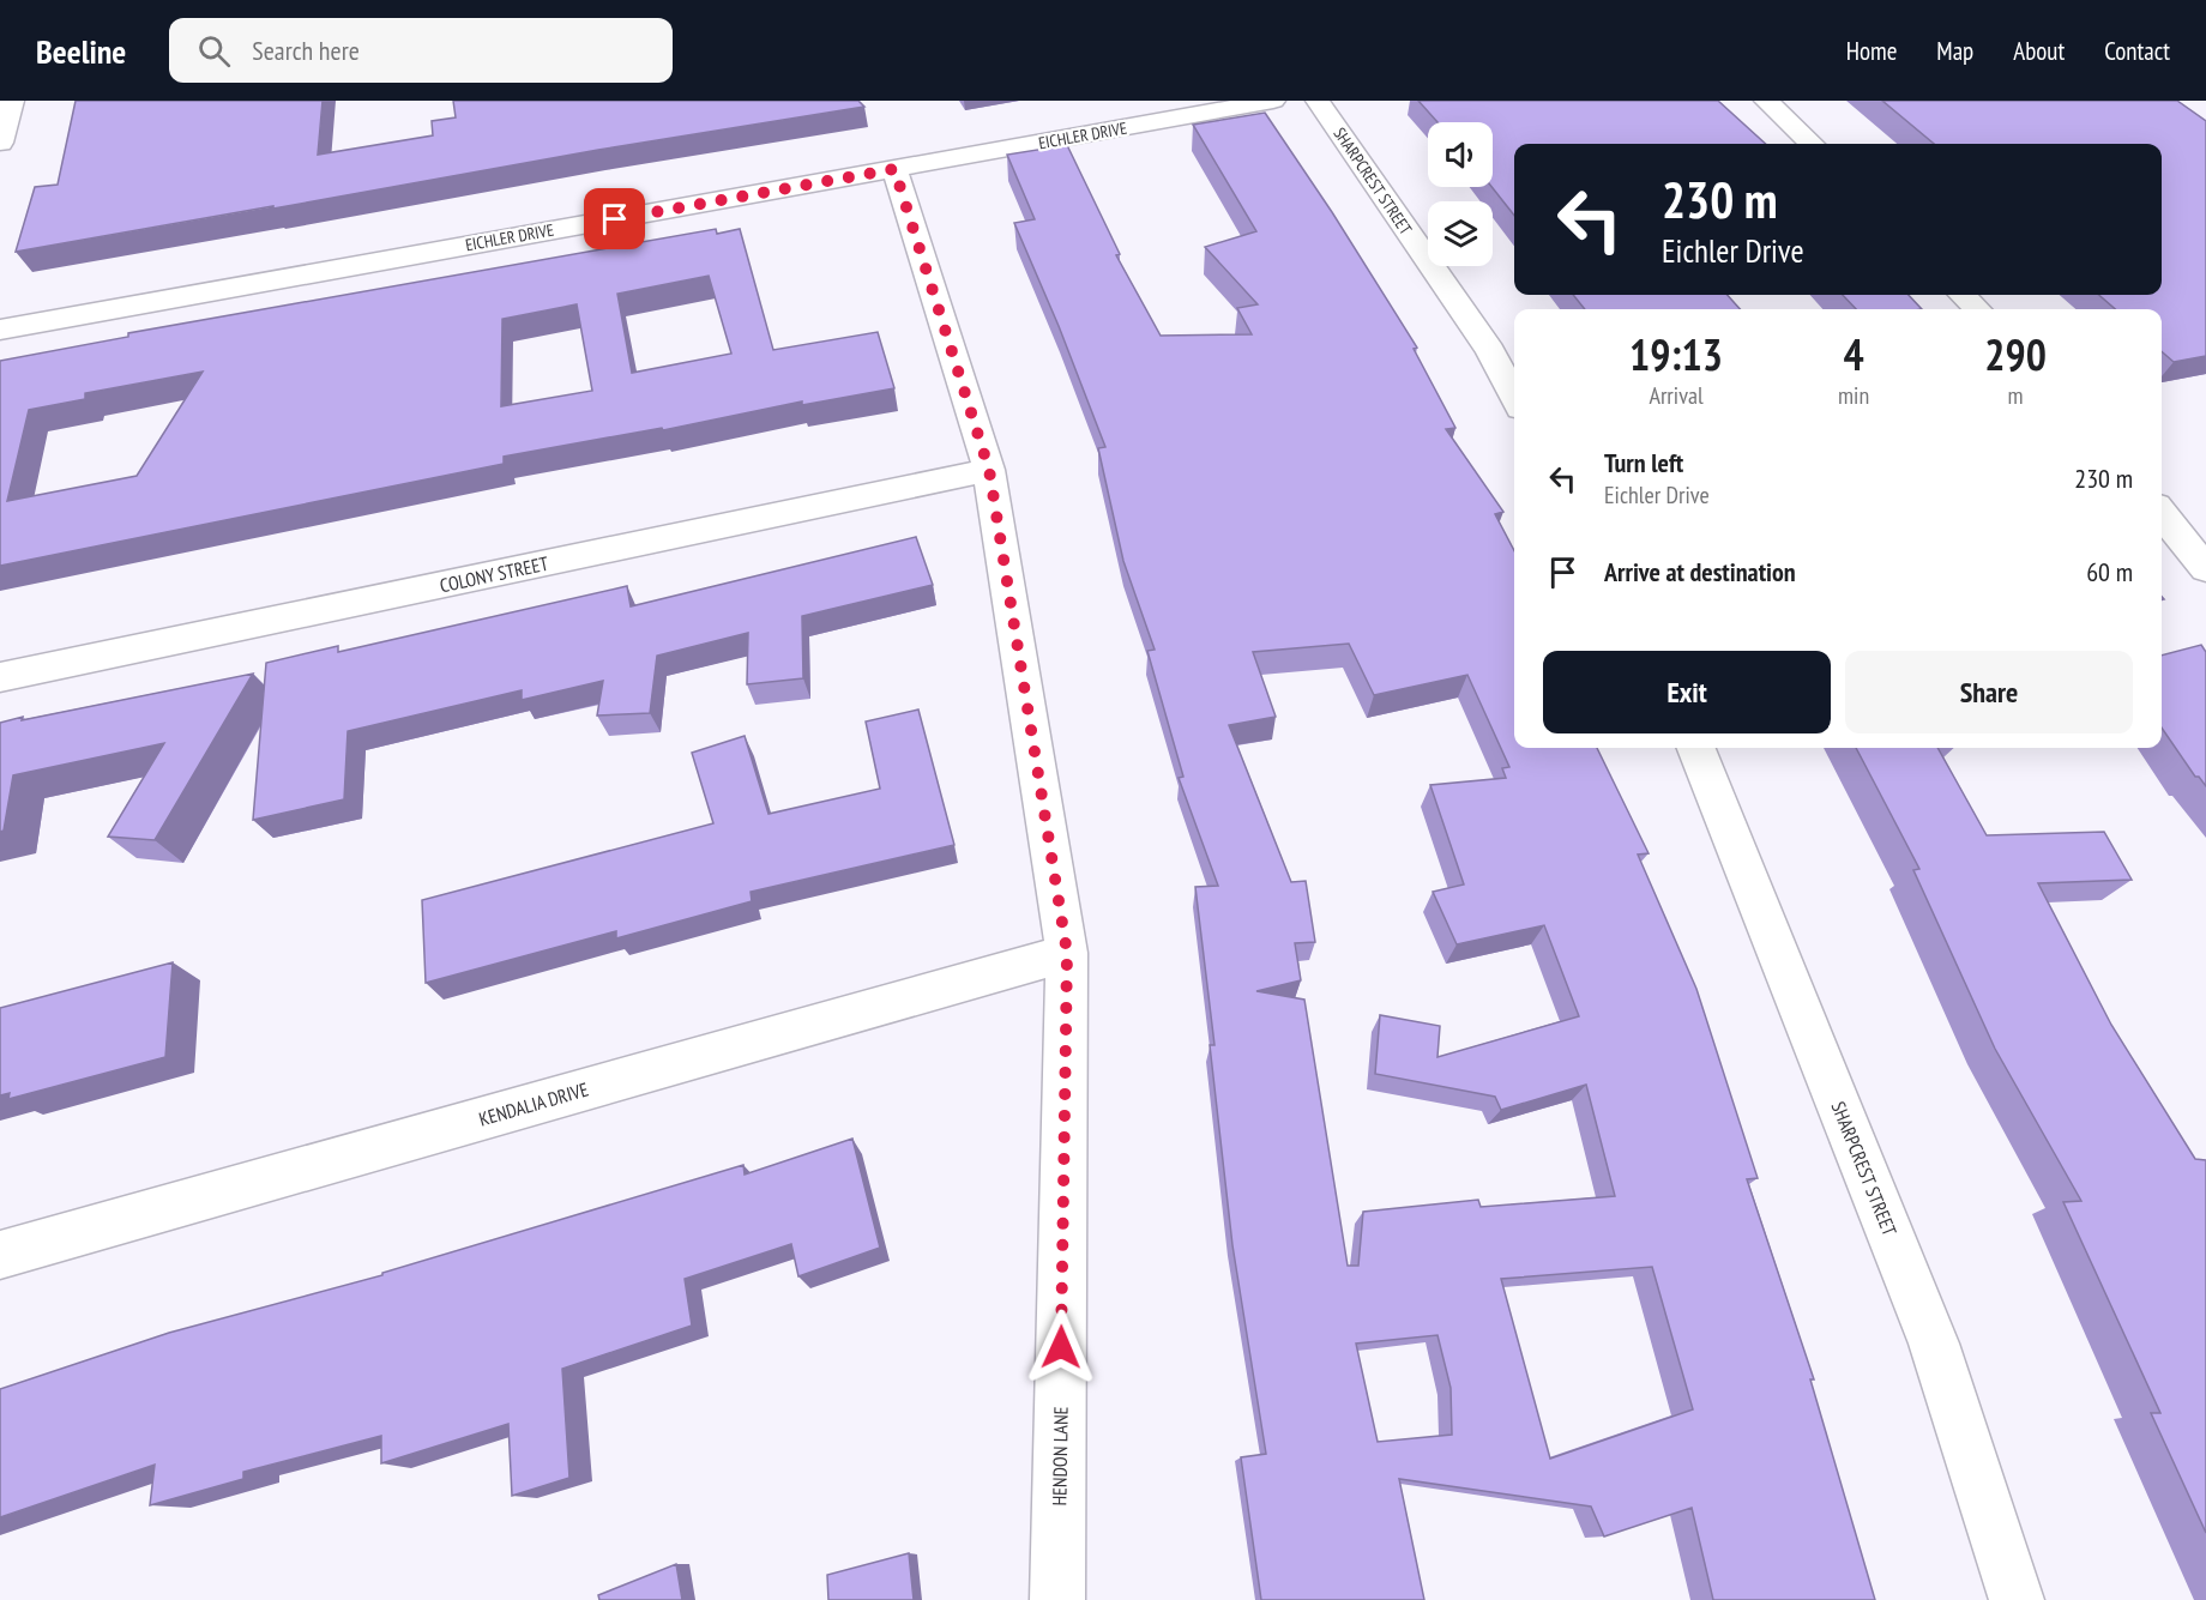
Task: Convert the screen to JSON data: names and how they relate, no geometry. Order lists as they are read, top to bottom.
{
  "streets": {
    "street": [
      "EICHLER DRIVE",
      "SHARPCREST STREET",
      "COLONY STREET",
      "KENDALIA DRIVE",
      "HENDON LANE"
    ]
  },
  "crossings": [
    ["EICHLER DRIVE", "HENDON LANE"],
    ["COLONY STREET", "HENDON LANE"],
    ["KENDALIA DRIVE", "HENDON LANE"]
  ],
  "page": {
    "header": "Beeline",
    "search": "Search here",
    "nav": [
      "Home",
      "Map",
      "About",
      "Contact"
    ],
    "turn": ["230 m", "Eichler Drive"],
    "eta": [
      "19:13",
      "Arrival",
      "4",
      "min",
      "290",
      "m"
    ],
    "list": [
      {
        "name": "Turn left",
        "note": "Eichler Drive",
        "value": "230 m"
      },
      {
        "name": "Arrive at destination",
        "value": "60 m"
      }
    ],
    "buttons": ["Exit", "Share"]
  }
}
